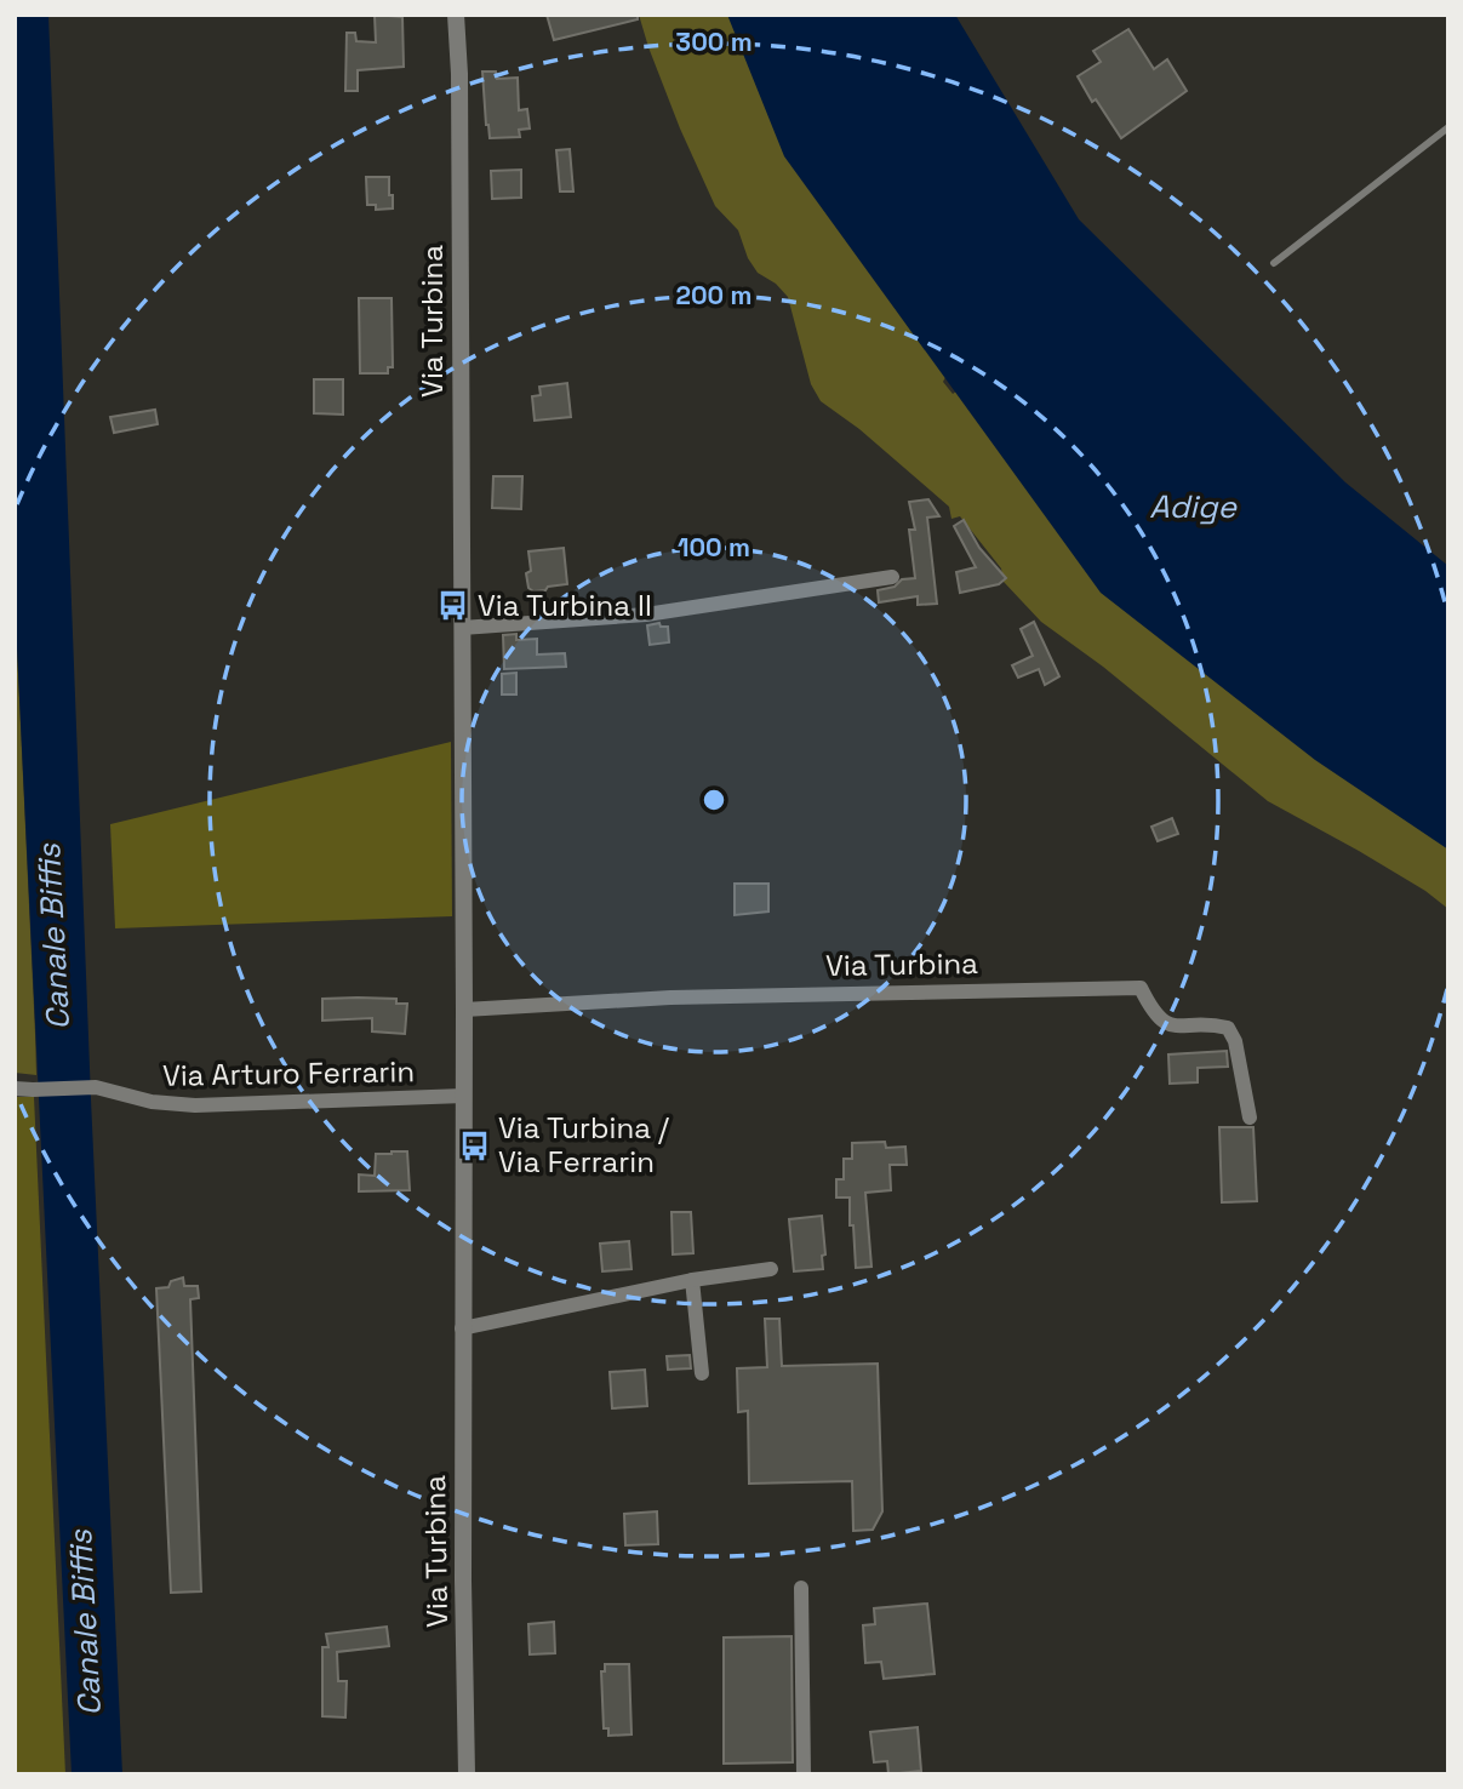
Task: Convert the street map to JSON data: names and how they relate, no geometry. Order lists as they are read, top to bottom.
{
  "streets": {
    "street": ["Via Turbina", "Via Arturo Ferrarin"]
  },
  "crossings": [
    ["Via Turbina", "Via Arturo Ferrarin"]
  ],
  "water": ["Adige", "Canale Biffis"],
  "places": {
    "bus stop": ["Via Turbina II", "Via Turbina / Via Ferrarin"]
  },
  "rings": ["300 m", "200 m", "100 m"]
}
